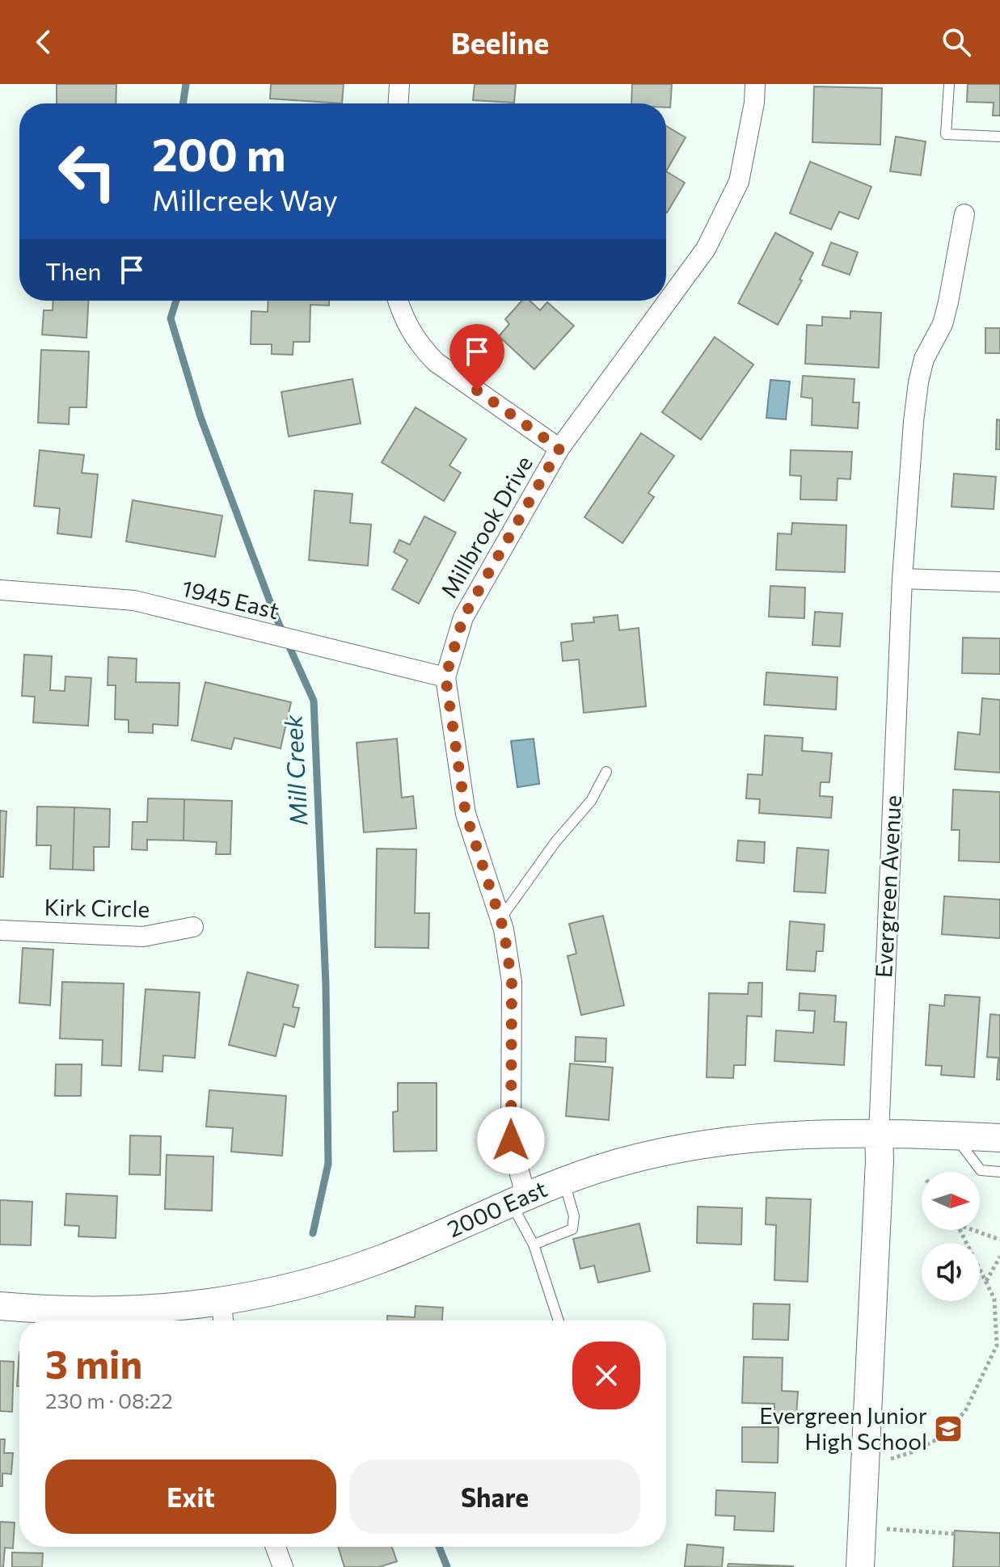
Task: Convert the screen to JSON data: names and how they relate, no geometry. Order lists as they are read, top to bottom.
{
  "streets": {
    "street": [
      "Millbrook Drive",
      "1945 East",
      "Evergreen Avenue",
      "Kirk Circle",
      "2000 East"
    ]
  },
  "crossings": [
    ["Millbrook Drive", "1945 East"],
    ["Millbrook Drive", "2000 East"],
    ["Evergreen Avenue", "2000 East"]
  ],
  "water": ["Mill Creek"],
  "places": {
    "school or university": ["Evergreen Junior High School"]
  },
  "north": "right",
  "page": {
    "header": "Beeline",
    "turn": ["200 m", "Millcreek Way"],
    "then": "Then",
    "heading": ["3 min", "230 m · 08:22"],
    "buttons": ["Exit", "Share"]
  }
}
